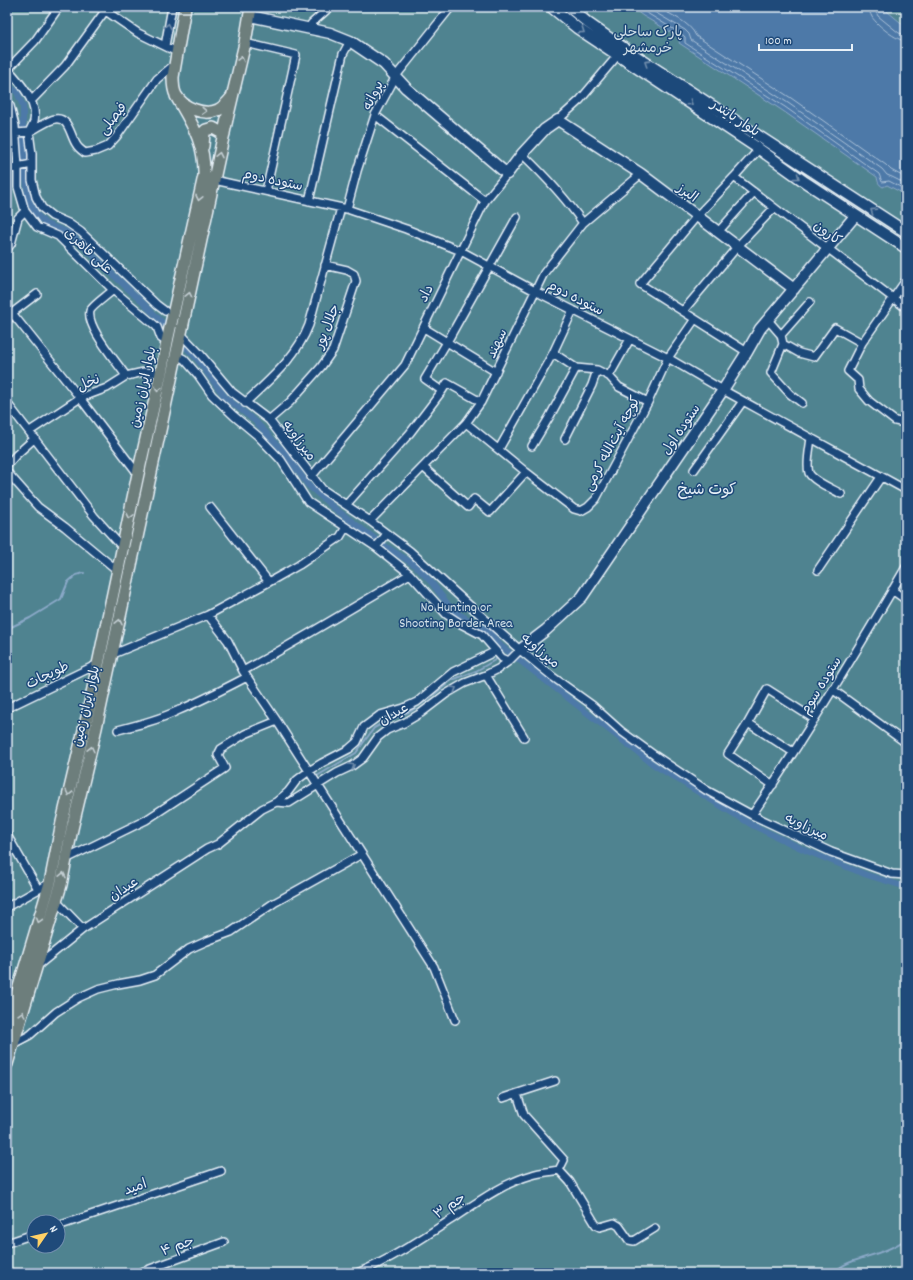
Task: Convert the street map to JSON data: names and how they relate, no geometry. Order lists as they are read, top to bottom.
{
  "streets": {
    "main road": ["بلوار ایران زمین"],
    "street": [
      "پروانه",
      "بلوار بایندر",
      "فیصلی",
      "ستوده دوم",
      "البرز",
      "کارون",
      "علی قاهری",
      "داد",
      "جلال پور",
      "سهند",
      "نخل",
      "ستوده اول",
      "میرزاویه",
      "کوچه آیت‌الله کرمی",
      "طویجات",
      "ستوده سوم",
      "عیدان",
      "امید",
      "جم ۳",
      "جم ۴"
    ]
  },
  "crossings": [
    ["پروانه", "ستوده دوم"],
    ["پروانه", "جلال پور"],
    ["پروانه", "میرزاویه"],
    ["بلوار بایندر", "داد"],
    ["بلوار بایندر", "ستوده اول"],
    ["فیصلی", "علی قاهری"],
    ["ستوده دوم", "داد"],
    ["ستوده دوم", "سهند"],
    ["ستوده دوم", "ستوده اول"],
    ["ستوده دوم", "کوچه آیت‌الله کرمی"],
    ["البرز", "داد"],
    ["البرز", "سهند"],
    ["البرز", "ستوده اول"],
    ["کارون", "ستوده اول"],
    ["علی قاهری", "بلوار ایران زمین"],
    ["داد", "میرزاویه"],
    ["جلال پور", "میرزاویه"],
    ["سهند", "میرزاویه"],
    ["سهند", "کوچه آیت‌الله کرمی"],
    ["نخل", "بلوار ایران زمین"],
    ["بلوار ایران زمین", "میرزاویه"],
    ["بلوار ایران زمین", "طویجات"],
    ["بلوار ایران زمین", "عیدان"],
    ["ستوده اول", "میرزاویه"],
    ["ستوده اول", "عیدان"],
    ["میرزاویه", "ستوده سوم"],
    ["میرزاویه", "عیدان"]
  ],
  "districts": ["کوت شیخ"],
  "parks": ["پارک ساحلی خرمشهر", "No Hunting or Shooting Border Area"],
  "scale_bar": "100 m",
  "north": "top right"
}
